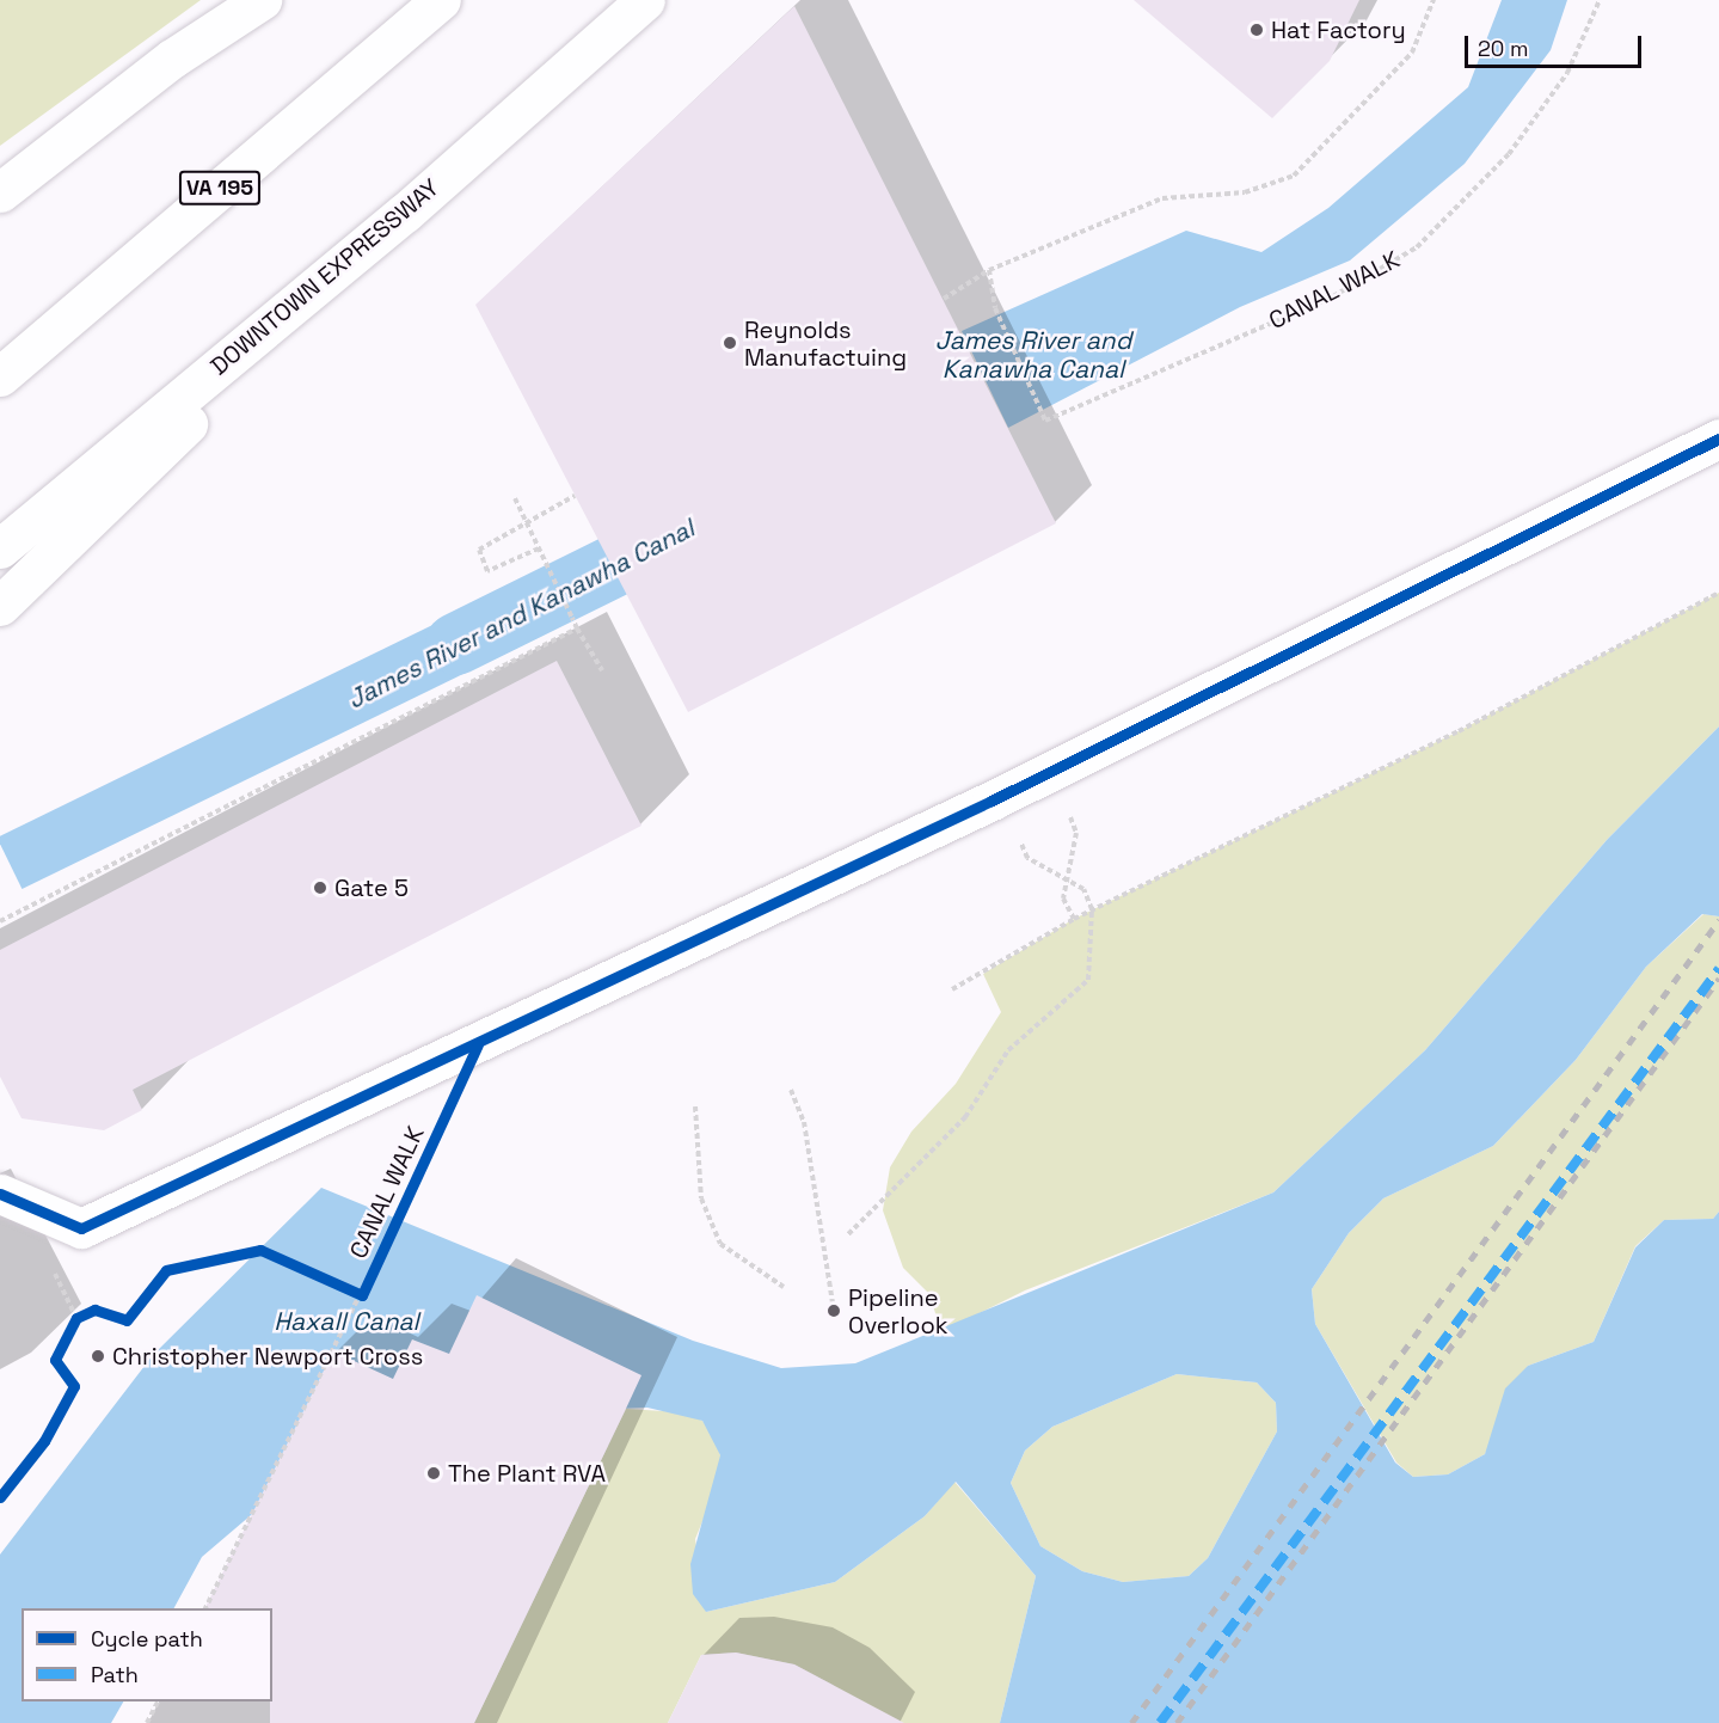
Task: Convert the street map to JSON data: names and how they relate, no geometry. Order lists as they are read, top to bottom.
{
  "streets": {
    "main road": ["VA 195", "DOWNTOWN EXPRESSWAY"],
    "cycle path": ["CANAL WALK"]
  },
  "water": ["James River and Kanawha Canal", "Haxall Canal"],
  "places": [
    "Hat Factory",
    "Reynolds Manufactuing",
    "Gate 5",
    "Pipeline Overlook",
    "Christopher Newport Cross",
    "The Plant RVA"
  ],
  "legend": ["Cycle path", "Path"],
  "scale_bar": "20 m"
}
